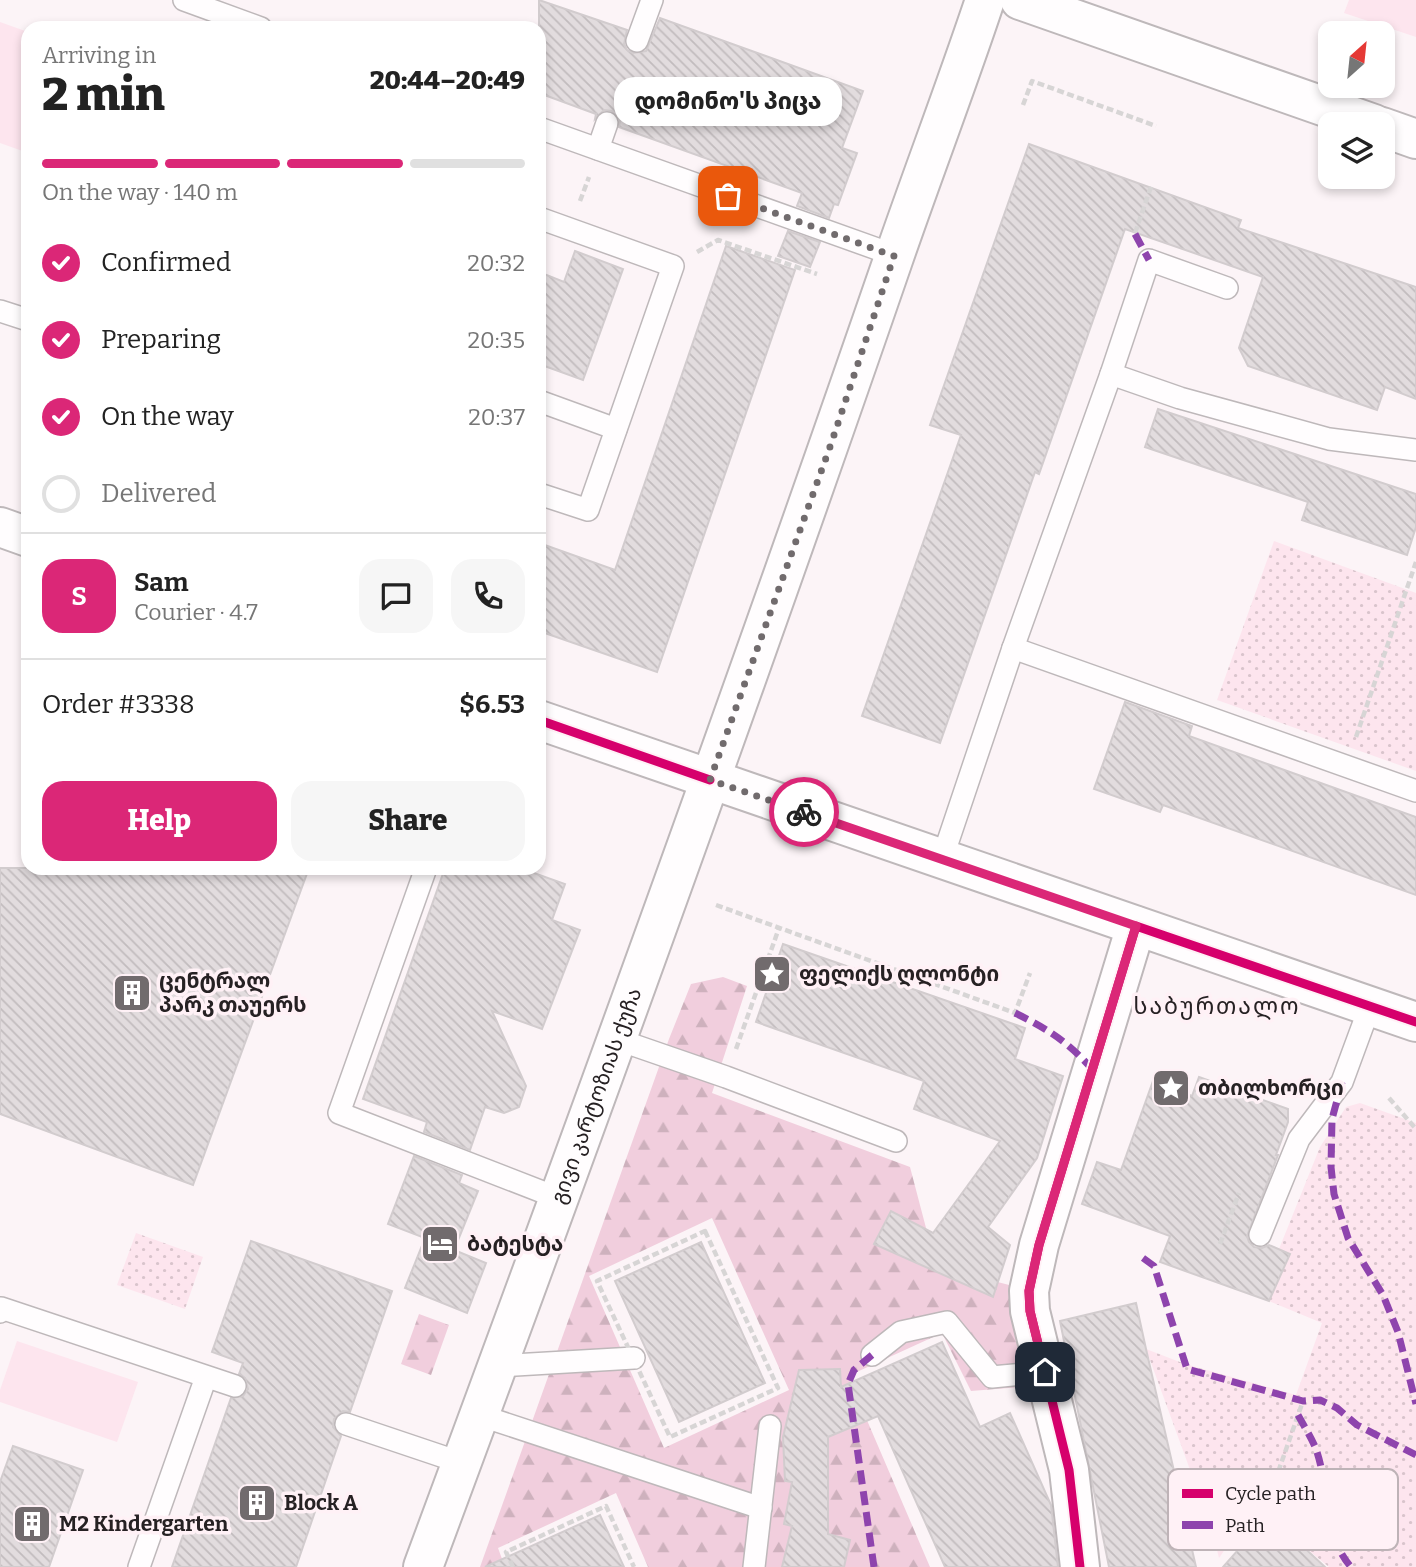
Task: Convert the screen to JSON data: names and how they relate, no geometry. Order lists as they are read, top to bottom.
{
  "streets": {
    "main road": ["გივი კარტოზიას ქუჩა"]
  },
  "districts": ["საბურთალო"],
  "places": {
    "other": ["დომინო'ს პიცა"],
    "place": ["ფელიქს ღლონტი", "თბილხორცი"],
    "building": ["ცენტრალ პარკ თაუერს", "Block A", "M2 Kindergarten"],
    "hotel": ["ბატესტა"]
  },
  "legend": ["Cycle path", "Path"],
  "north": "top right",
  "page": {
    "heading": ["2 min", "Arriving in", "20:44–20:49"],
    "panel": [
      "Sam",
      "Courier · 4.7",
      "Order #3338",
      "$6.53"
    ],
    "bubble": "დომინო'ს პიცა",
    "bar": "On the way · 140 m",
    "list": [
      ["Confirmed", "20:32"],
      ["Preparing", "20:35"],
      ["On the way", "20:37"],
      "Delivered"
    ],
    "round": "S",
    "buttons": ["Help", "Share"]
  }
}
